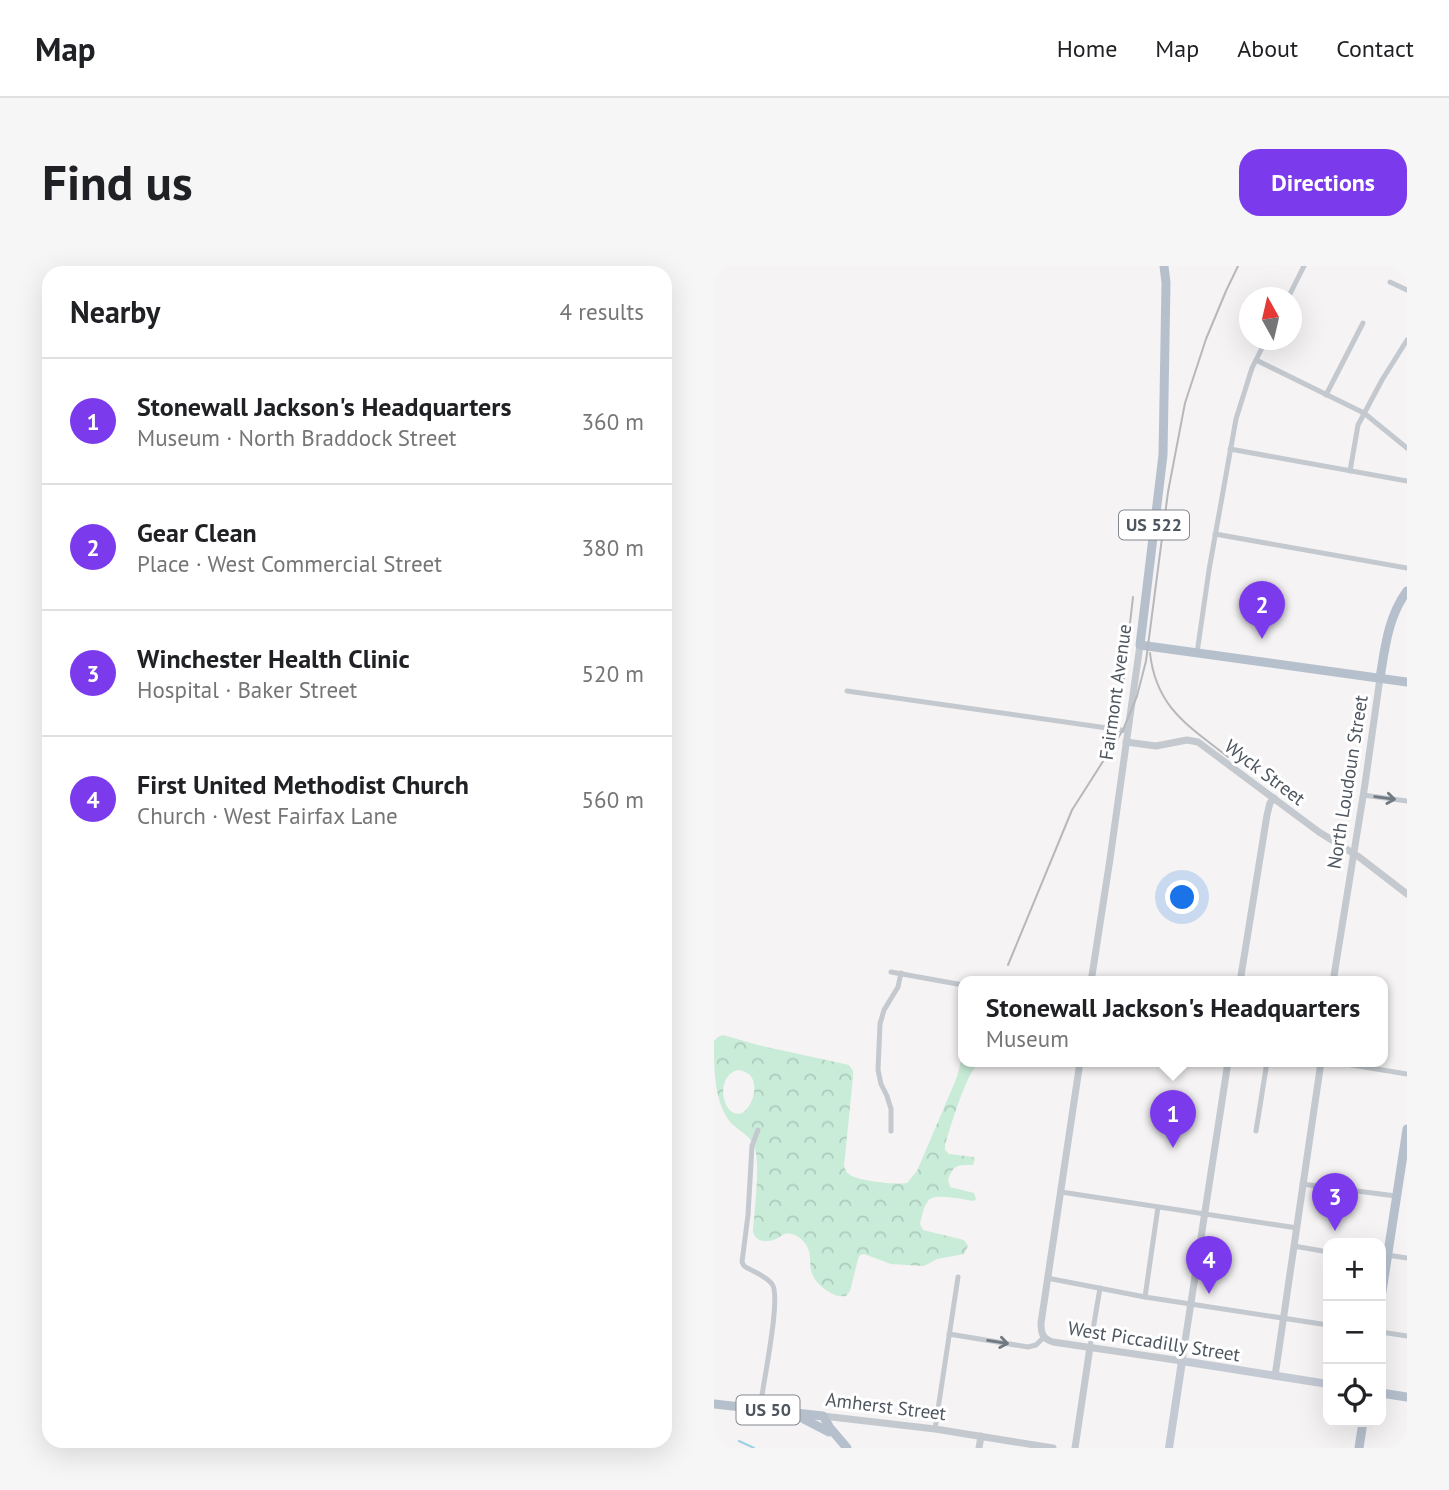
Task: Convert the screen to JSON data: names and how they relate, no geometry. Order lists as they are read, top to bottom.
{
  "streets": {
    "main road": [
      "US 522",
      "Fairmont Avenue",
      "North Loudoun Street",
      "West Piccadilly Street",
      "Amherst Street",
      "US 50"
    ],
    "street": ["Wyck Street"]
  },
  "crossings": [
    ["US 522", "Fairmont Avenue"],
    ["Fairmont Avenue", "Wyck Street"],
    ["Wyck Street", "North Loudoun Street"],
    ["Amherst Street", "US 50"]
  ],
  "north": "top",
  "page": {
    "header": "Map",
    "nav": [
      "Home",
      "Map",
      "About",
      "Contact"
    ],
    "buttons": "Directions",
    "title": "Find us",
    "heading": ["Nearby", "4 results"],
    "list": [
      {
        "mark": "1",
        "name": "Stonewall Jackson's Headquarters",
        "note": "Museum · North Braddock Street",
        "value": "360 m"
      },
      {
        "mark": "2",
        "name": "Gear Clean",
        "note": "Place · West Commercial Street",
        "value": "380 m"
      },
      {
        "mark": "3",
        "name": "Winchester Health Clinic",
        "note": "Hospital · Baker Street",
        "value": "520 m"
      },
      {
        "mark": "4",
        "name": "First United Methodist Church",
        "note": "Church · West Fairfax Lane",
        "value": "560 m"
      }
    ],
    "pins": [
      "2",
      "1",
      "3",
      "4"
    ],
    "popup": ["Stonewall Jackson's Headquarters", "Museum"],
    "map_buttons": ["+", "−"]
  }
}
